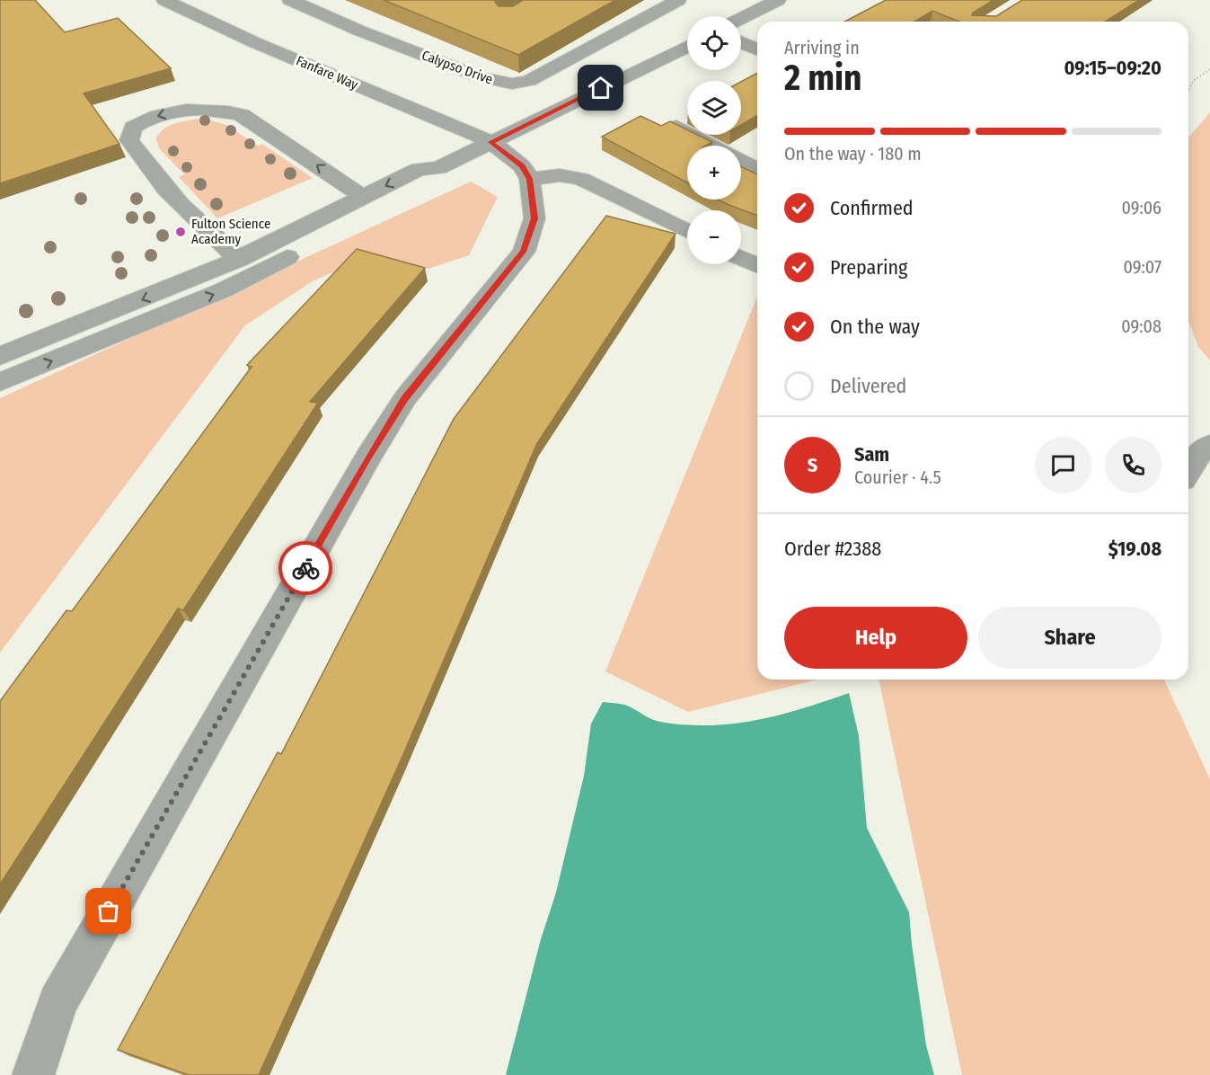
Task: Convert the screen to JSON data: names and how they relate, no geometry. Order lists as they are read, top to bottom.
{
  "streets": {
    "street": ["Calypso Drive", "Fanfare Way"]
  },
  "places": ["Fulton Science Academy"],
  "page": {
    "map_buttons": ["+", "−"],
    "heading": ["2 min", "Arriving in", "09:15–09:20"],
    "panel": [
      "Sam",
      "Courier · 4.5",
      "Order #2388",
      "$19.08"
    ],
    "bar": "On the way · 180 m",
    "list": [
      ["Confirmed", "09:06"],
      ["Preparing", "09:07"],
      ["On the way", "09:08"],
      "Delivered"
    ],
    "round": "S",
    "buttons": ["Help", "Share"]
  }
}
